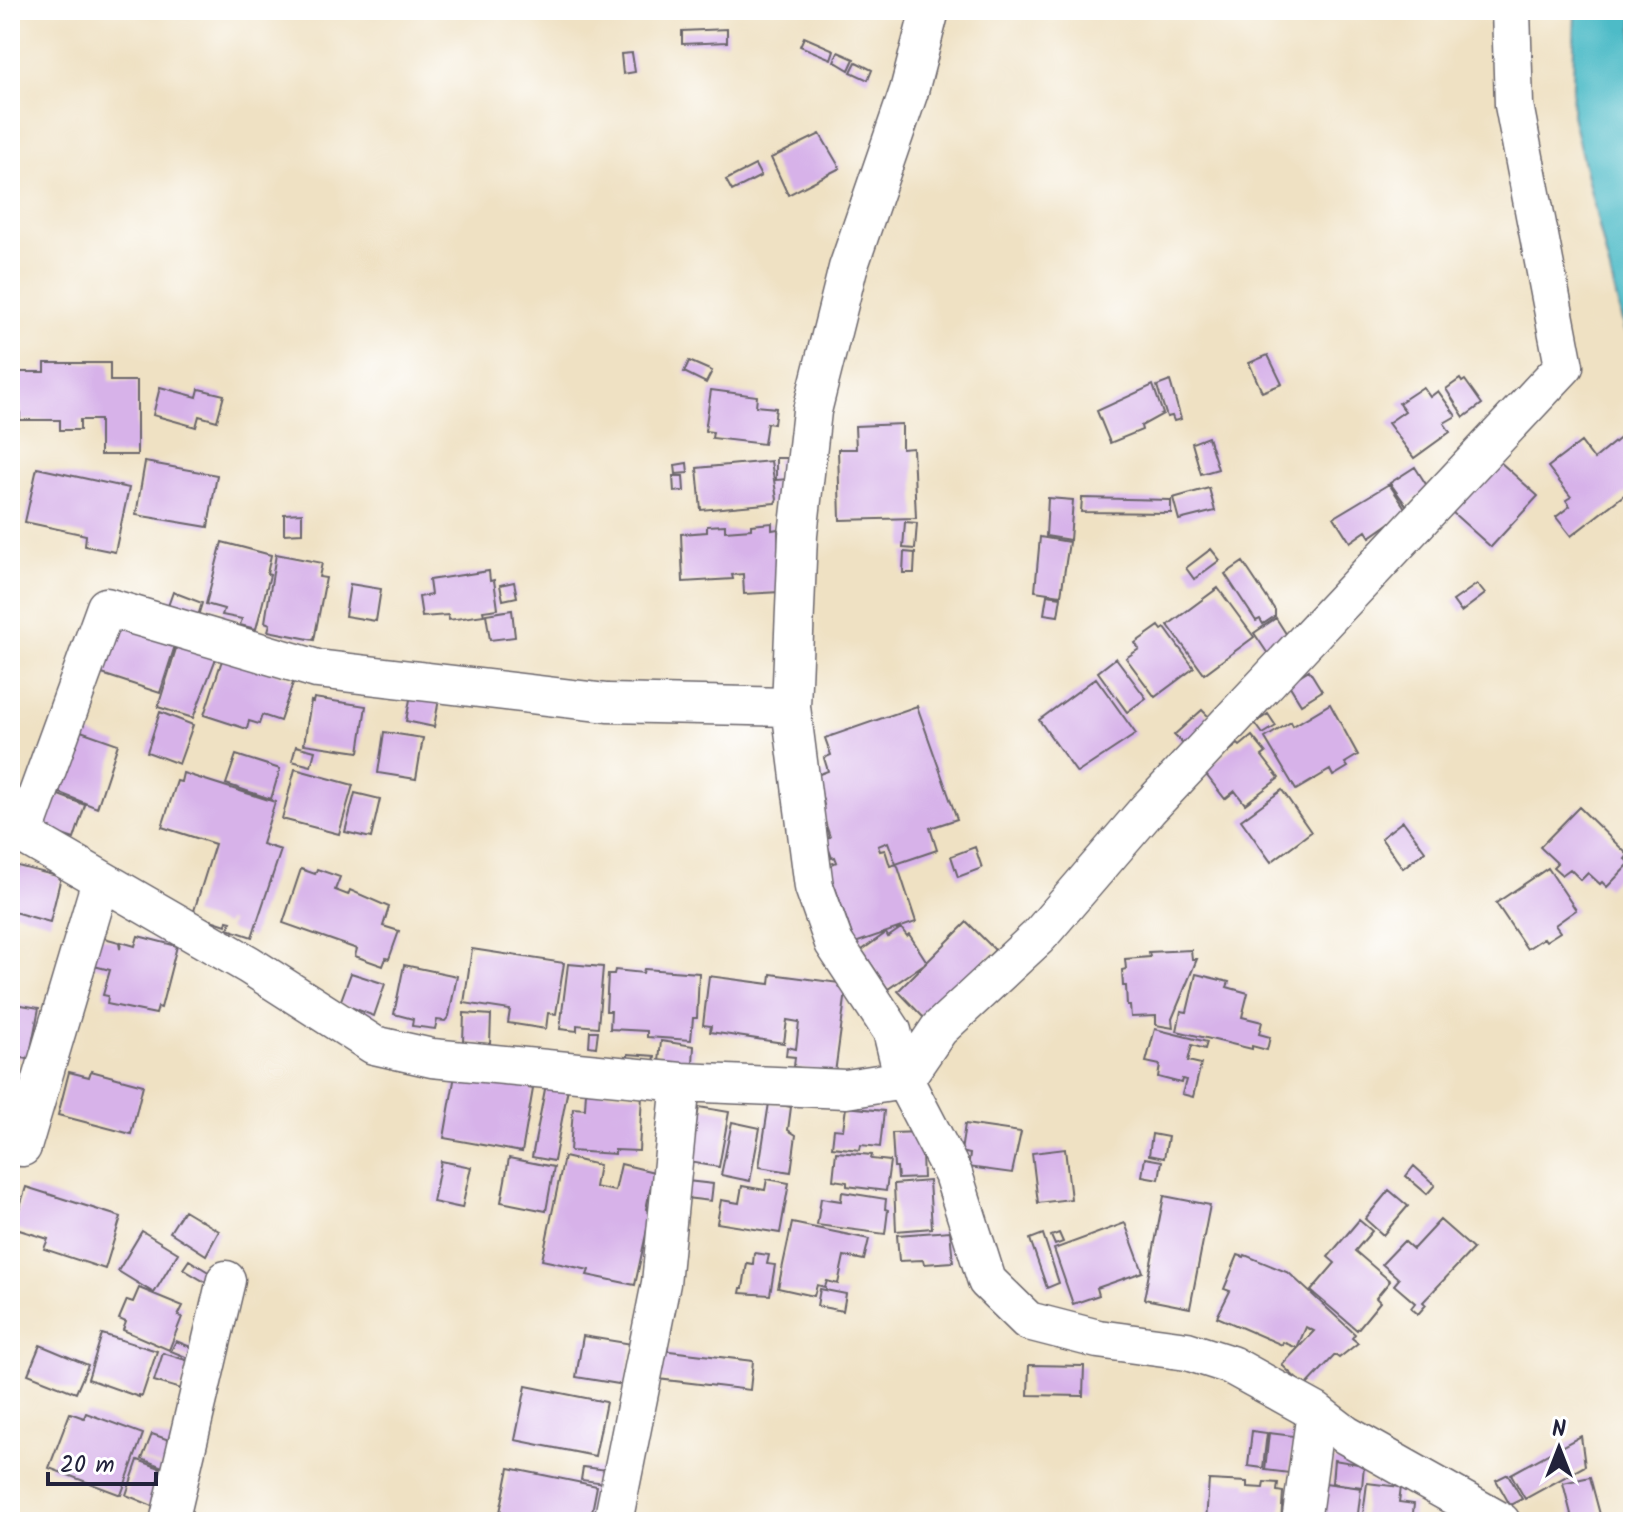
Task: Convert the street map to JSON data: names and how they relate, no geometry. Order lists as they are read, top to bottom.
{
  "scale_bar": "20 m",
  "north": "top"
}
